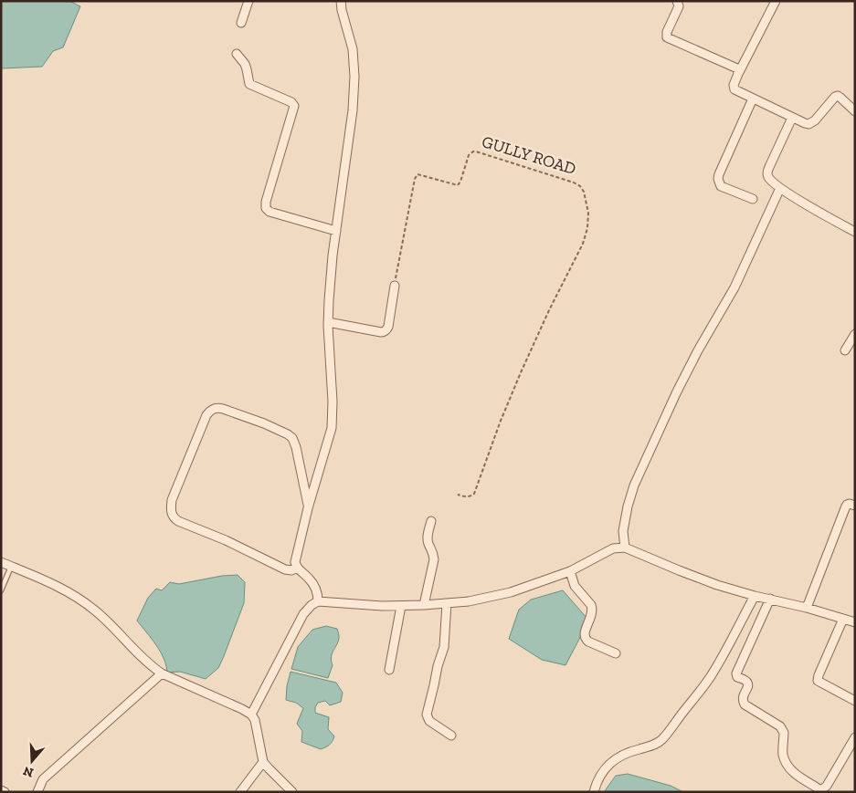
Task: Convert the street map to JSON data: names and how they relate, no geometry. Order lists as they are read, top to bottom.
{
  "streets": {
    "path": ["GULLY ROAD"]
  },
  "north": "bottom"
}
